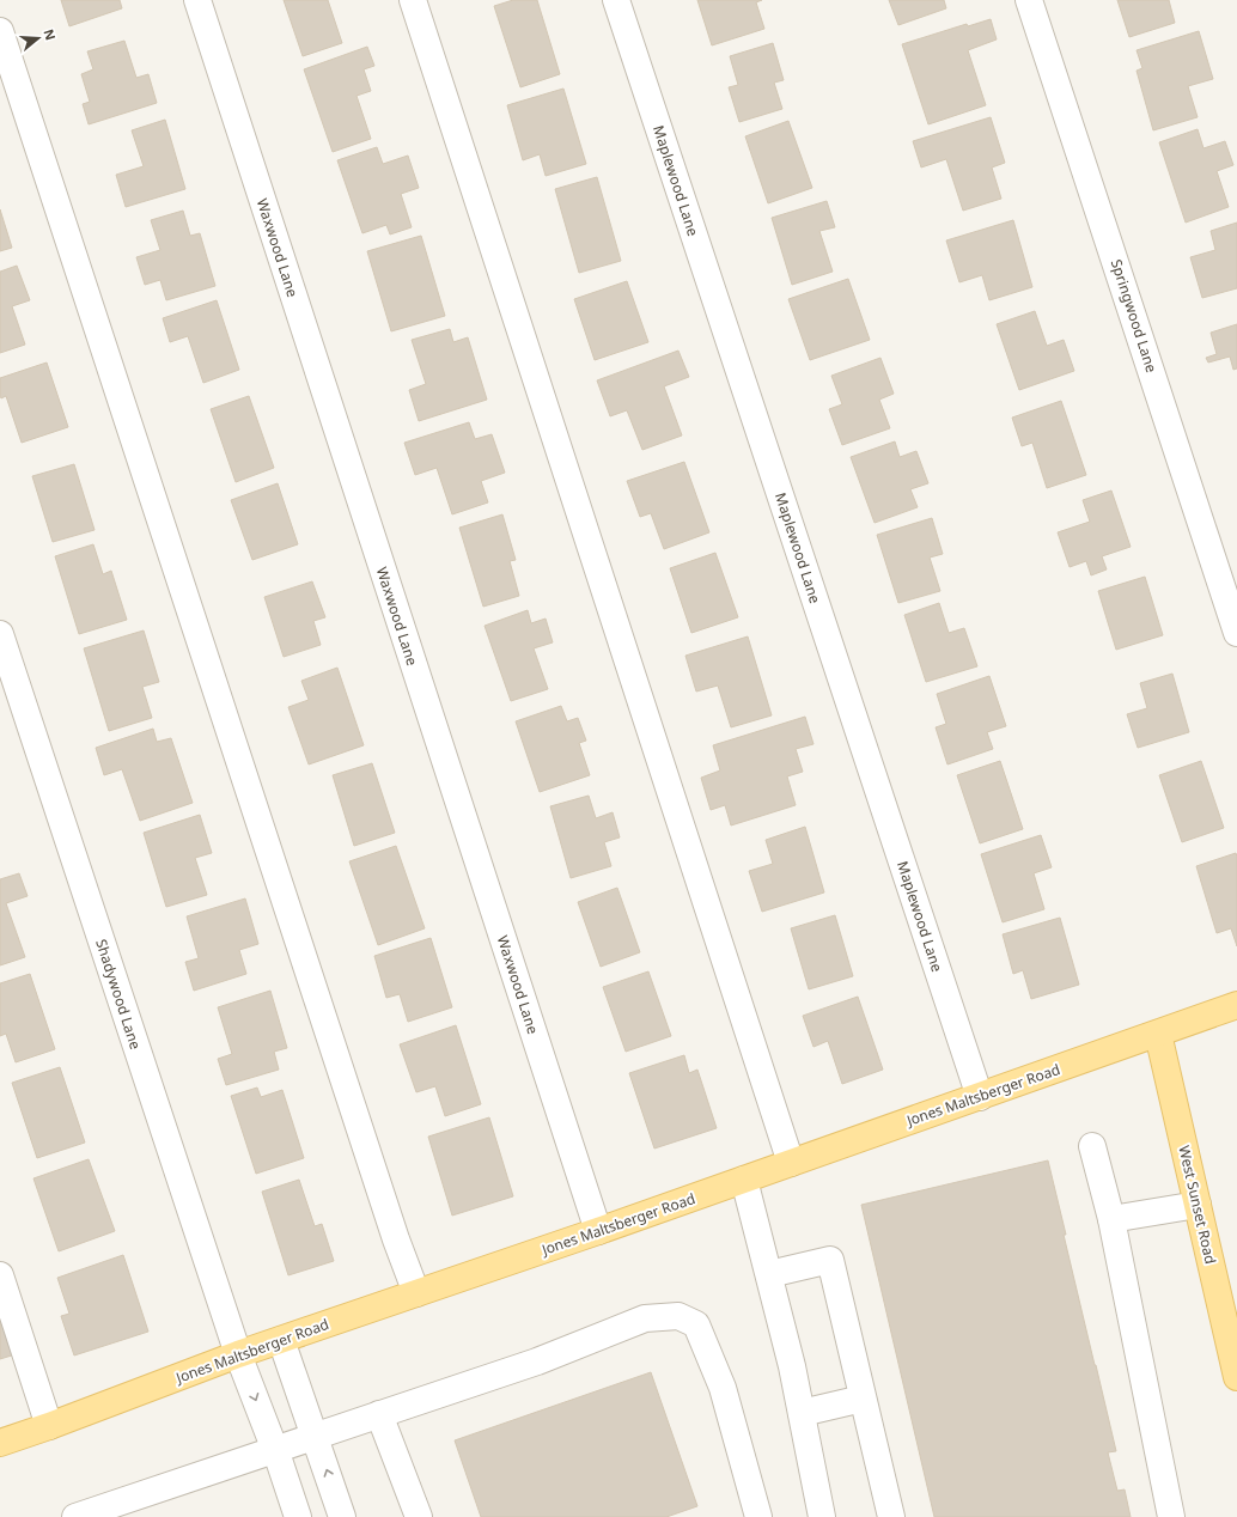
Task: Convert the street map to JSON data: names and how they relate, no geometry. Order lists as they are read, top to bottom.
{
  "streets": {
    "main road": ["Jones Maltsberger Road", "West Sunset Road"],
    "street": [
      "Maplewood Lane",
      "Waxwood Lane",
      "Springwood Lane",
      "Shadywood Lane"
    ]
  },
  "crossings": [
    ["Maplewood Lane", "Jones Maltsberger Road"],
    ["Waxwood Lane", "Jones Maltsberger Road"],
    ["Shadywood Lane", "Jones Maltsberger Road"],
    ["Jones Maltsberger Road", "West Sunset Road"]
  ],
  "north": "right"
}
